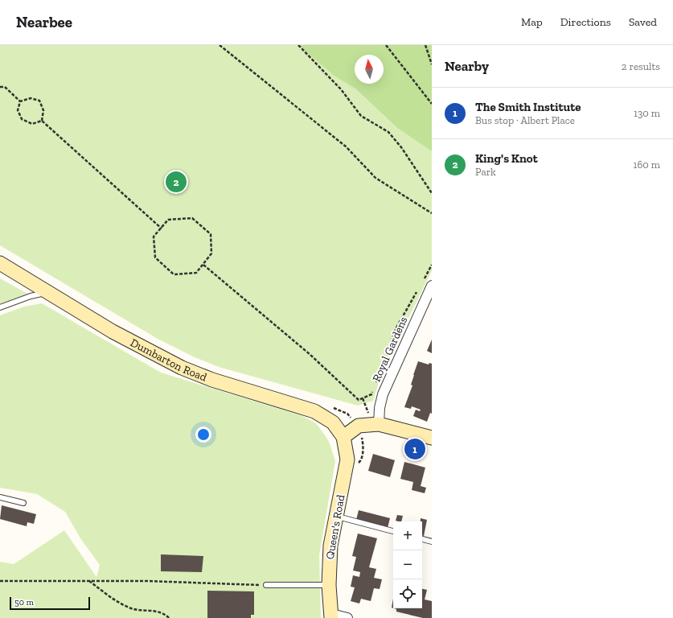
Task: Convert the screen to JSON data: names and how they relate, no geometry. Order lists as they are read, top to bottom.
{
  "streets": {
    "main road": ["Dumbarton Road", "Queen's Road"],
    "street": ["Royal Gardens"]
  },
  "crossings": [
    ["Dumbarton Road", "Queen's Road"]
  ],
  "scale_bar": "50 m",
  "north": "top",
  "page": {
    "header": "Nearbee",
    "nav": ["Map", "Directions", "Saved"],
    "heading": ["Nearby", "2 results"],
    "list": [
      {
        "mark": "1",
        "name": "The Smith Institute",
        "note": "Bus stop · Albert Place",
        "value": "130 m"
      },
      {
        "mark": "2",
        "name": "King's Knot",
        "note": "Park",
        "value": "160 m"
      }
    ],
    "pins": ["2", "1"],
    "map_buttons": ["+", "−"],
    "scale": "50 m"
  }
}
